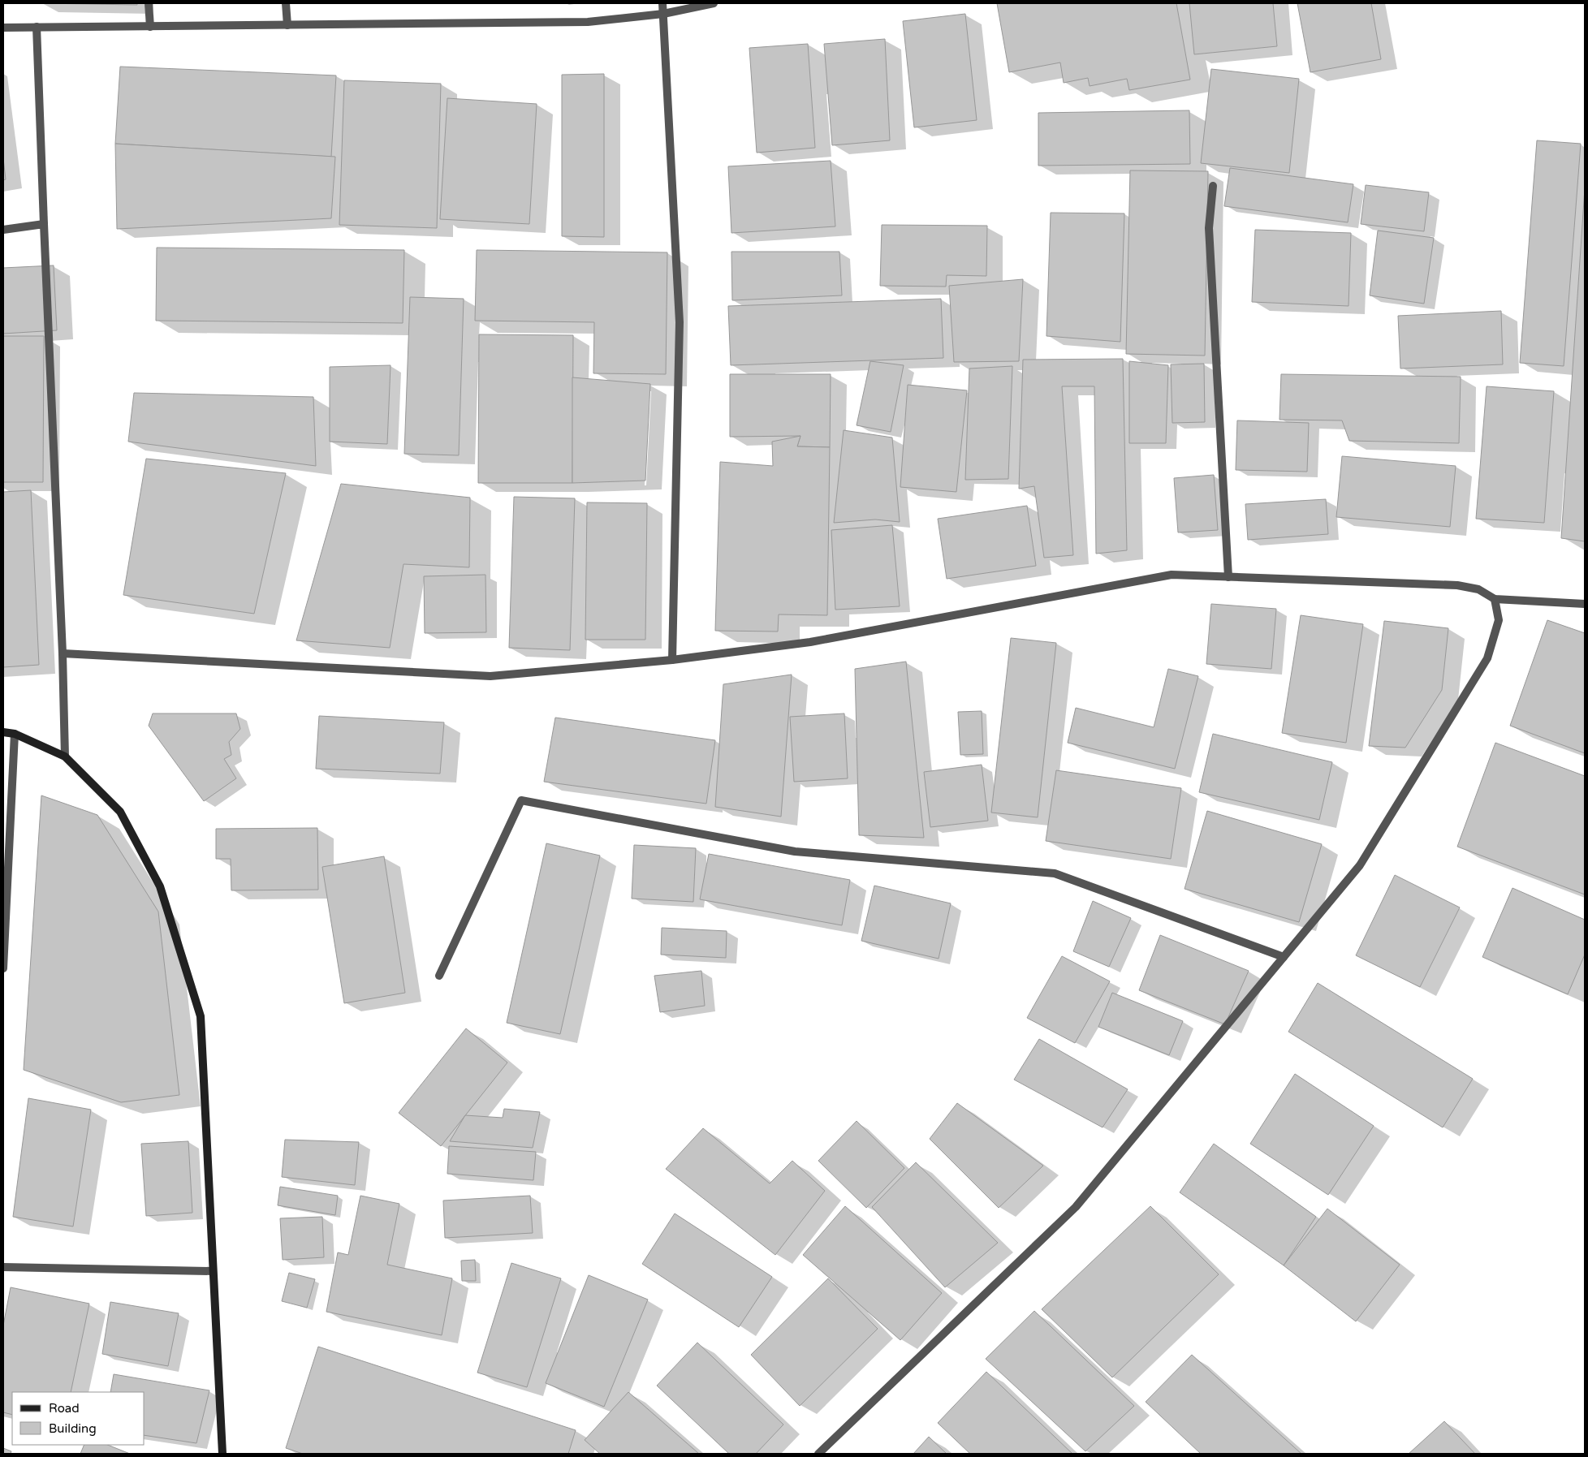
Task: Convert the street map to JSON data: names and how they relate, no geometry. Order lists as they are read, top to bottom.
{
  "legend": ["Road", "Building"]
}
